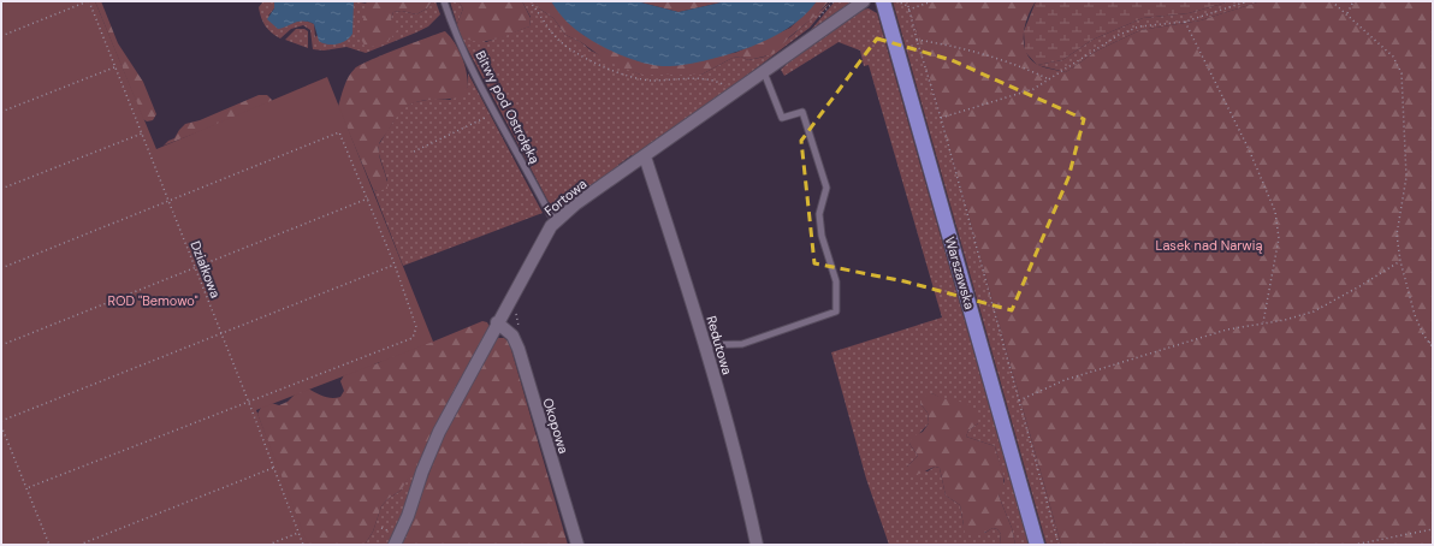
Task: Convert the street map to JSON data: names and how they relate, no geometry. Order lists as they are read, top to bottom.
{
  "streets": {
    "main road": ["Warszawska"],
    "street": ["Fortowa", "Redutowa", "Okopowa"],
    "lane": ["Bitwy pod Ostrołęką"],
    "path": ["Działkowa"]
  },
  "crossings": [
    ["Bitwy pod Ostrołęką", "Fortowa"],
    ["Fortowa", "Redutowa"],
    ["Fortowa", "Okopowa"]
  ],
  "parks": ["Lasek nad Narwią", "ROD \"Bemowo\""]
}
